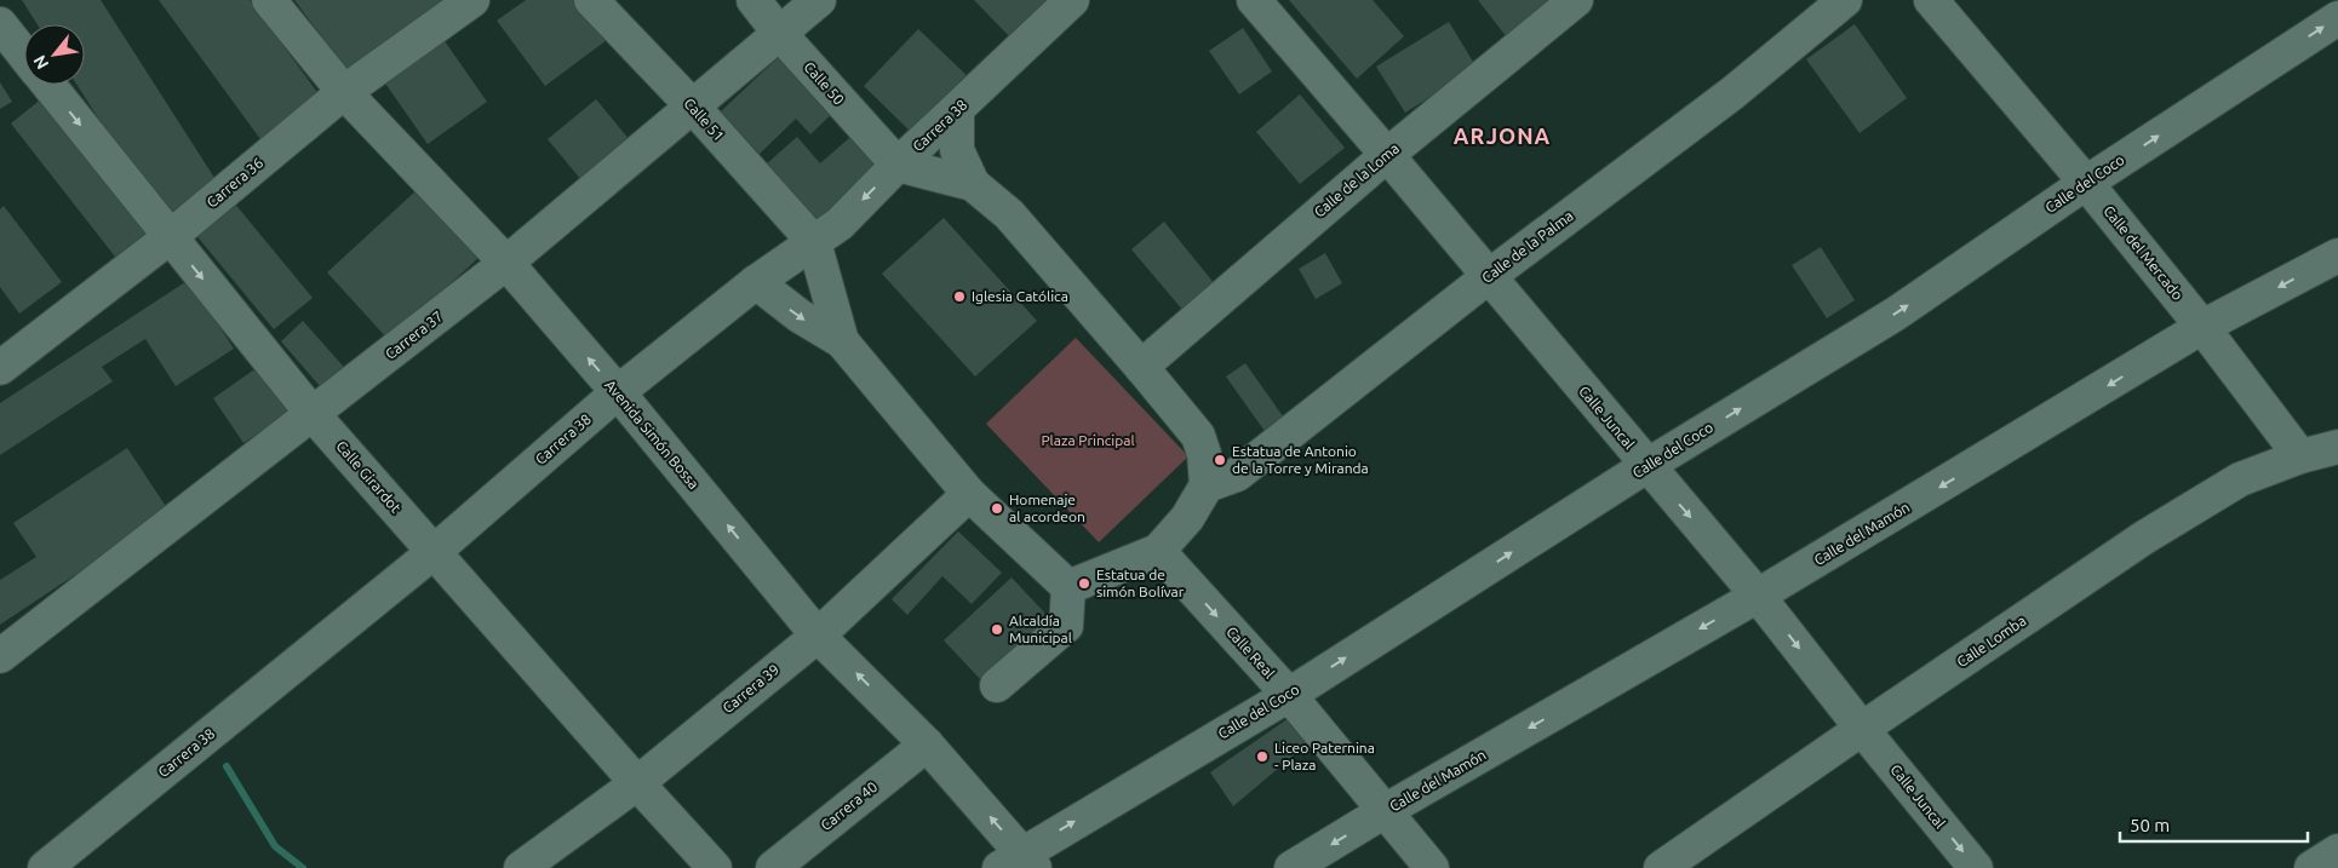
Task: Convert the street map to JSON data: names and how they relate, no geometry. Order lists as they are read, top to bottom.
{
  "streets": {
    "street": [
      "Calle 50",
      "Calle 51",
      "Carrera 38",
      "Calle de la Loma",
      "Carrera 36",
      "Calle del Coco",
      "Calle de la Palma",
      "Calle del Mercado",
      "Carrera 37",
      "Calle Juncal",
      "Avenida Simón Bossa",
      "Calle Girardot",
      "Calle del Mamón",
      "Calle Lomba",
      "Calle Real",
      "Carrera 39",
      "Carrera 40"
    ]
  },
  "crossings": [
    ["Calle 50", "Carrera 38"],
    ["Calle 50", "Carrera 37"],
    ["Calle 51", "Carrera 38"],
    ["Calle 51", "Carrera 37"],
    ["Carrera 38", "Avenida Simón Bossa"],
    ["Carrera 38", "Calle Girardot"],
    ["Calle de la Loma", "Calle Juncal"],
    ["Carrera 36", "Avenida Simón Bossa"],
    ["Carrera 36", "Calle Girardot"],
    ["Calle del Coco", "Calle del Mercado"],
    ["Calle del Coco", "Calle Juncal"],
    ["Calle del Coco", "Avenida Simón Bossa"],
    ["Calle del Coco", "Calle Real"],
    ["Calle de la Palma", "Calle Juncal"],
    ["Calle del Mercado", "Calle del Mamón"],
    ["Calle del Mercado", "Calle Lomba"],
    ["Carrera 37", "Avenida Simón Bossa"],
    ["Carrera 37", "Calle Girardot"],
    ["Calle Juncal", "Calle del Mamón"],
    ["Calle Juncal", "Calle Lomba"],
    ["Avenida Simón Bossa", "Carrera 39"],
    ["Avenida Simón Bossa", "Carrera 40"],
    ["Calle Girardot", "Carrera 39"],
    ["Calle del Mamón", "Calle Real"]
  ],
  "one_way": [
    "Calle del Coco",
    "Calle Juncal",
    "Calle Girardot",
    "Calle del Mamón",
    "Calle Real"
  ],
  "districts": ["ARJONA"],
  "parks": ["Plaza Principal"],
  "places": [
    "Iglesia Católica",
    "Estatua de Antonio de la Torre y Miranda",
    "Homenaje al acordeon",
    "Estatua de simón Bolívar",
    "Alcaldía Municipal",
    "Liceo Paternina - Plaza"
  ],
  "scale_bar": "50 m",
  "north": "bottom left"
}
